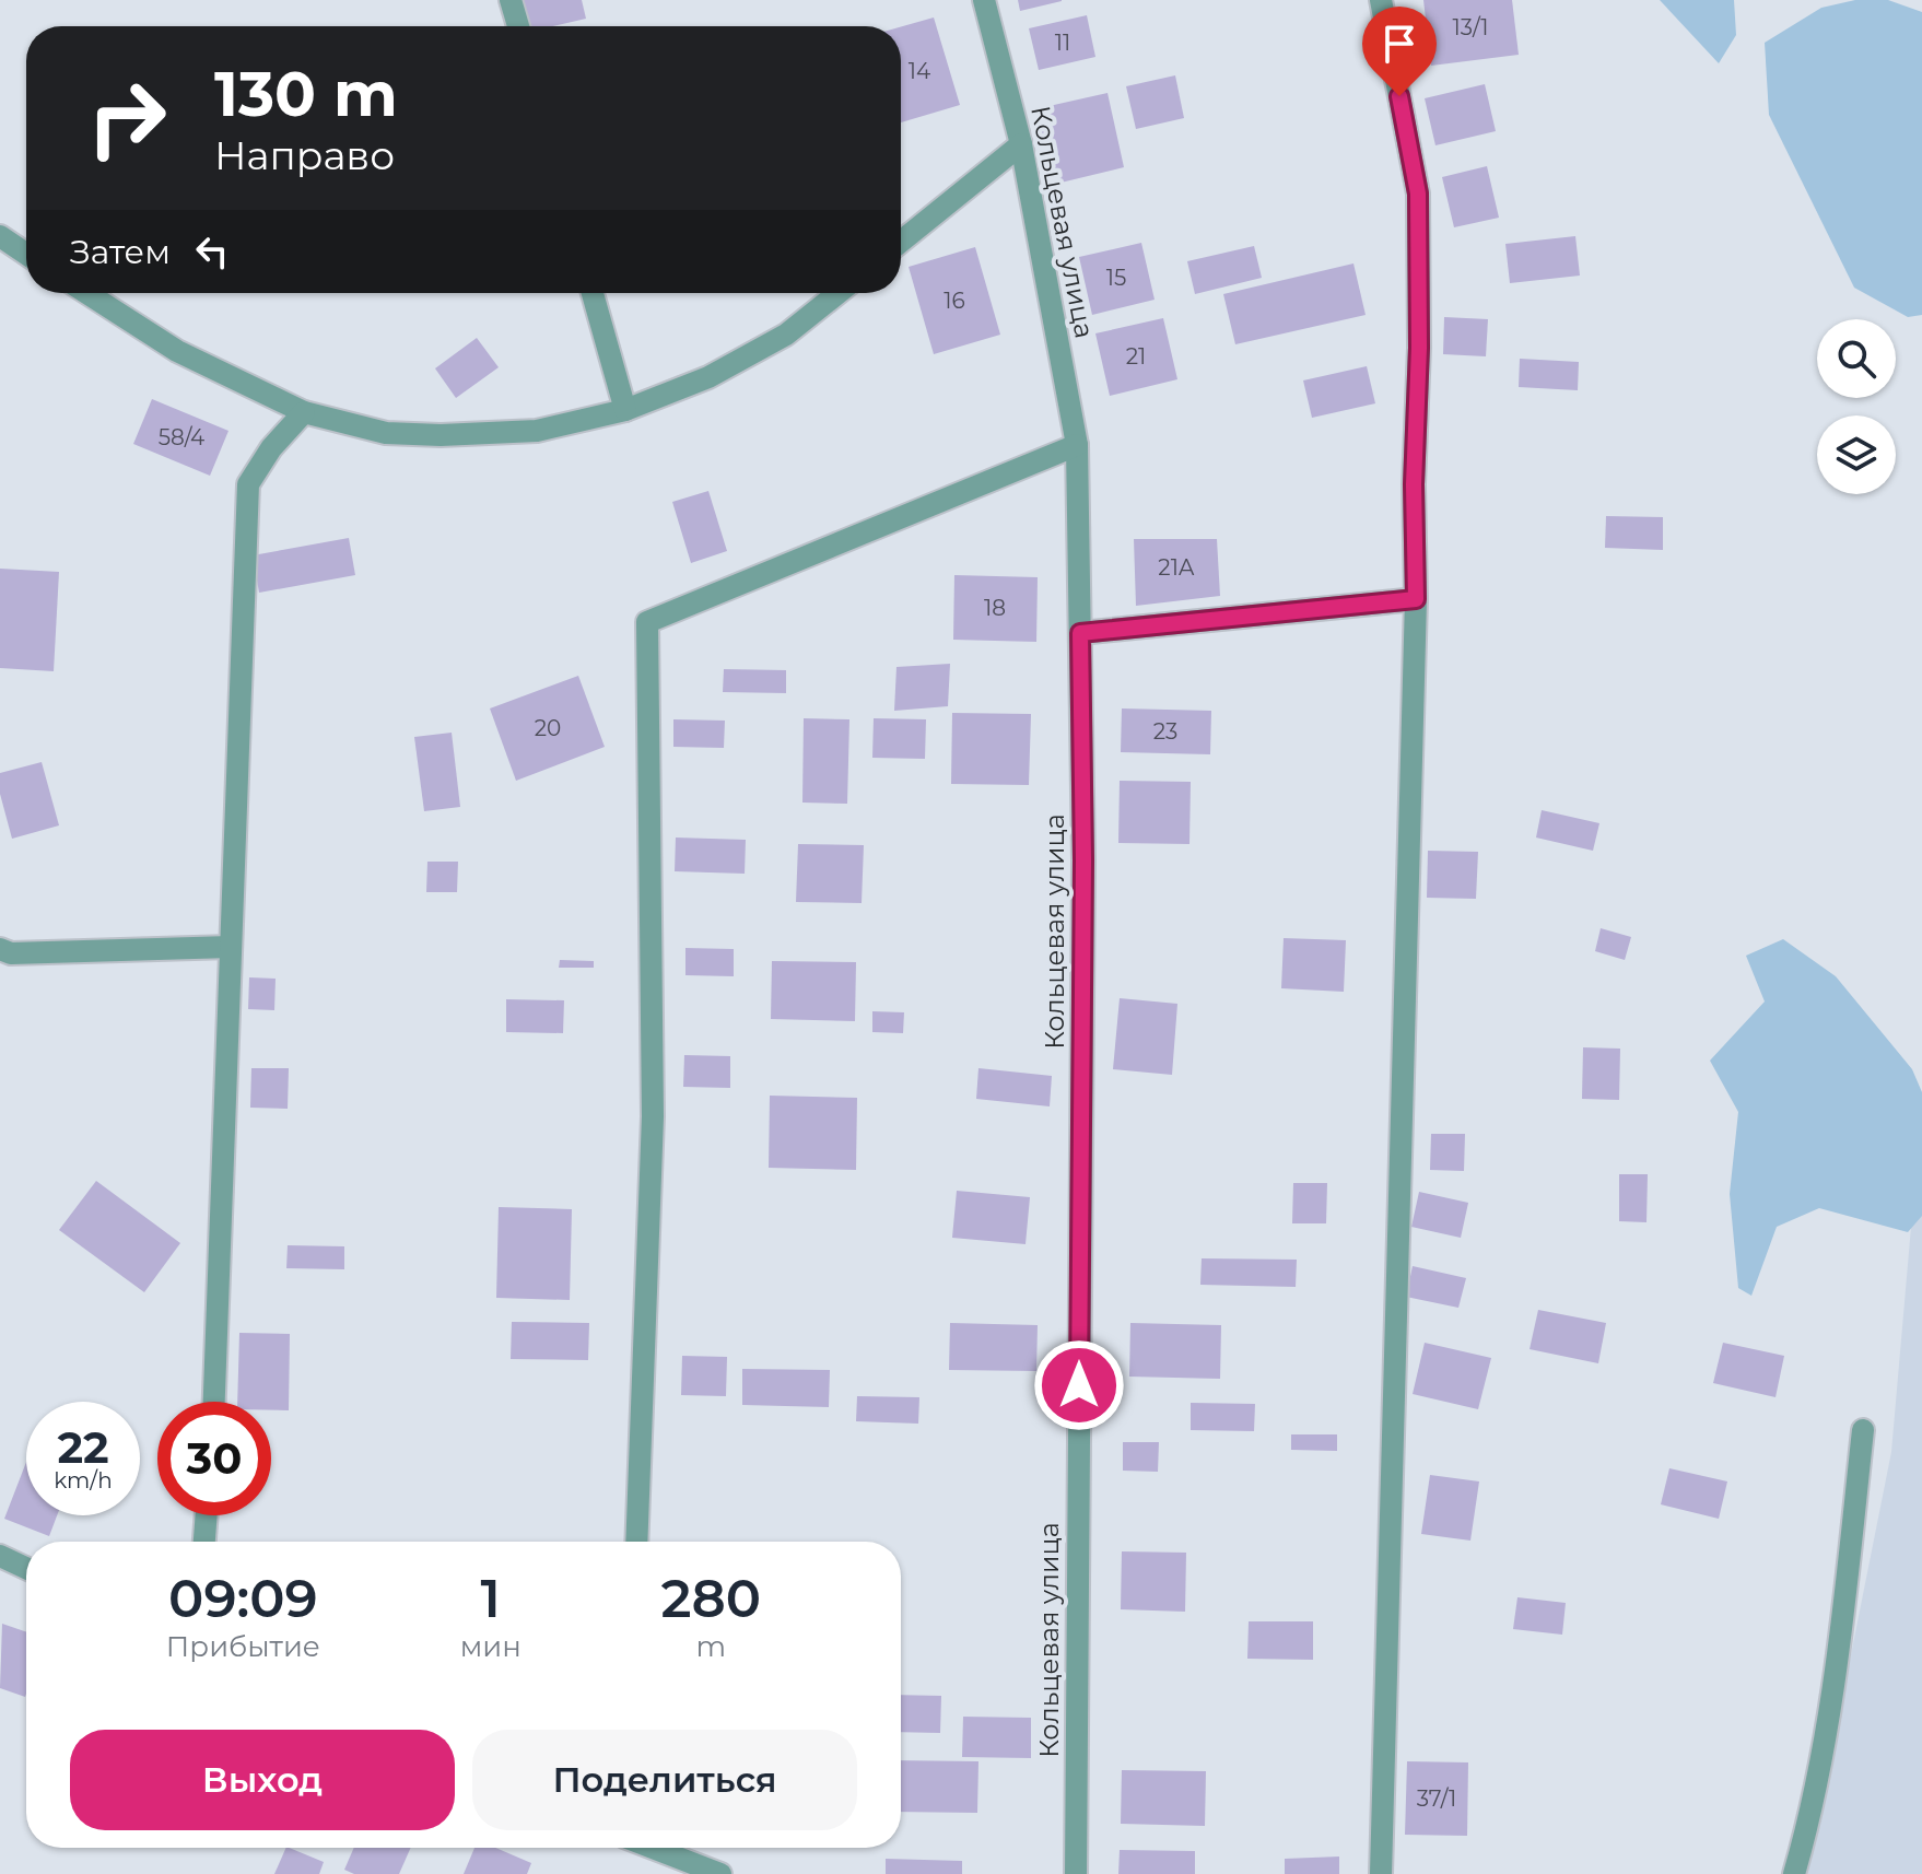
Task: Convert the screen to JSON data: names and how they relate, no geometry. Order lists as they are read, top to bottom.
{
  "streets": {
    "street": ["Кольцевая улица"]
  },
  "house_numbers": [
    "13/1",
    "11",
    "14",
    "15",
    "16",
    "21",
    "58/4",
    "21А",
    "18",
    "20",
    "23",
    "37/1"
  ],
  "page": {
    "turn": ["130 m", "Направо"],
    "then": "Затем",
    "speed": "22 km/h",
    "limit": "30",
    "eta": [
      "09:09",
      "Прибытие",
      "1",
      "мин",
      "280",
      "m"
    ],
    "buttons": ["Выход", "Поделиться"]
  }
}
